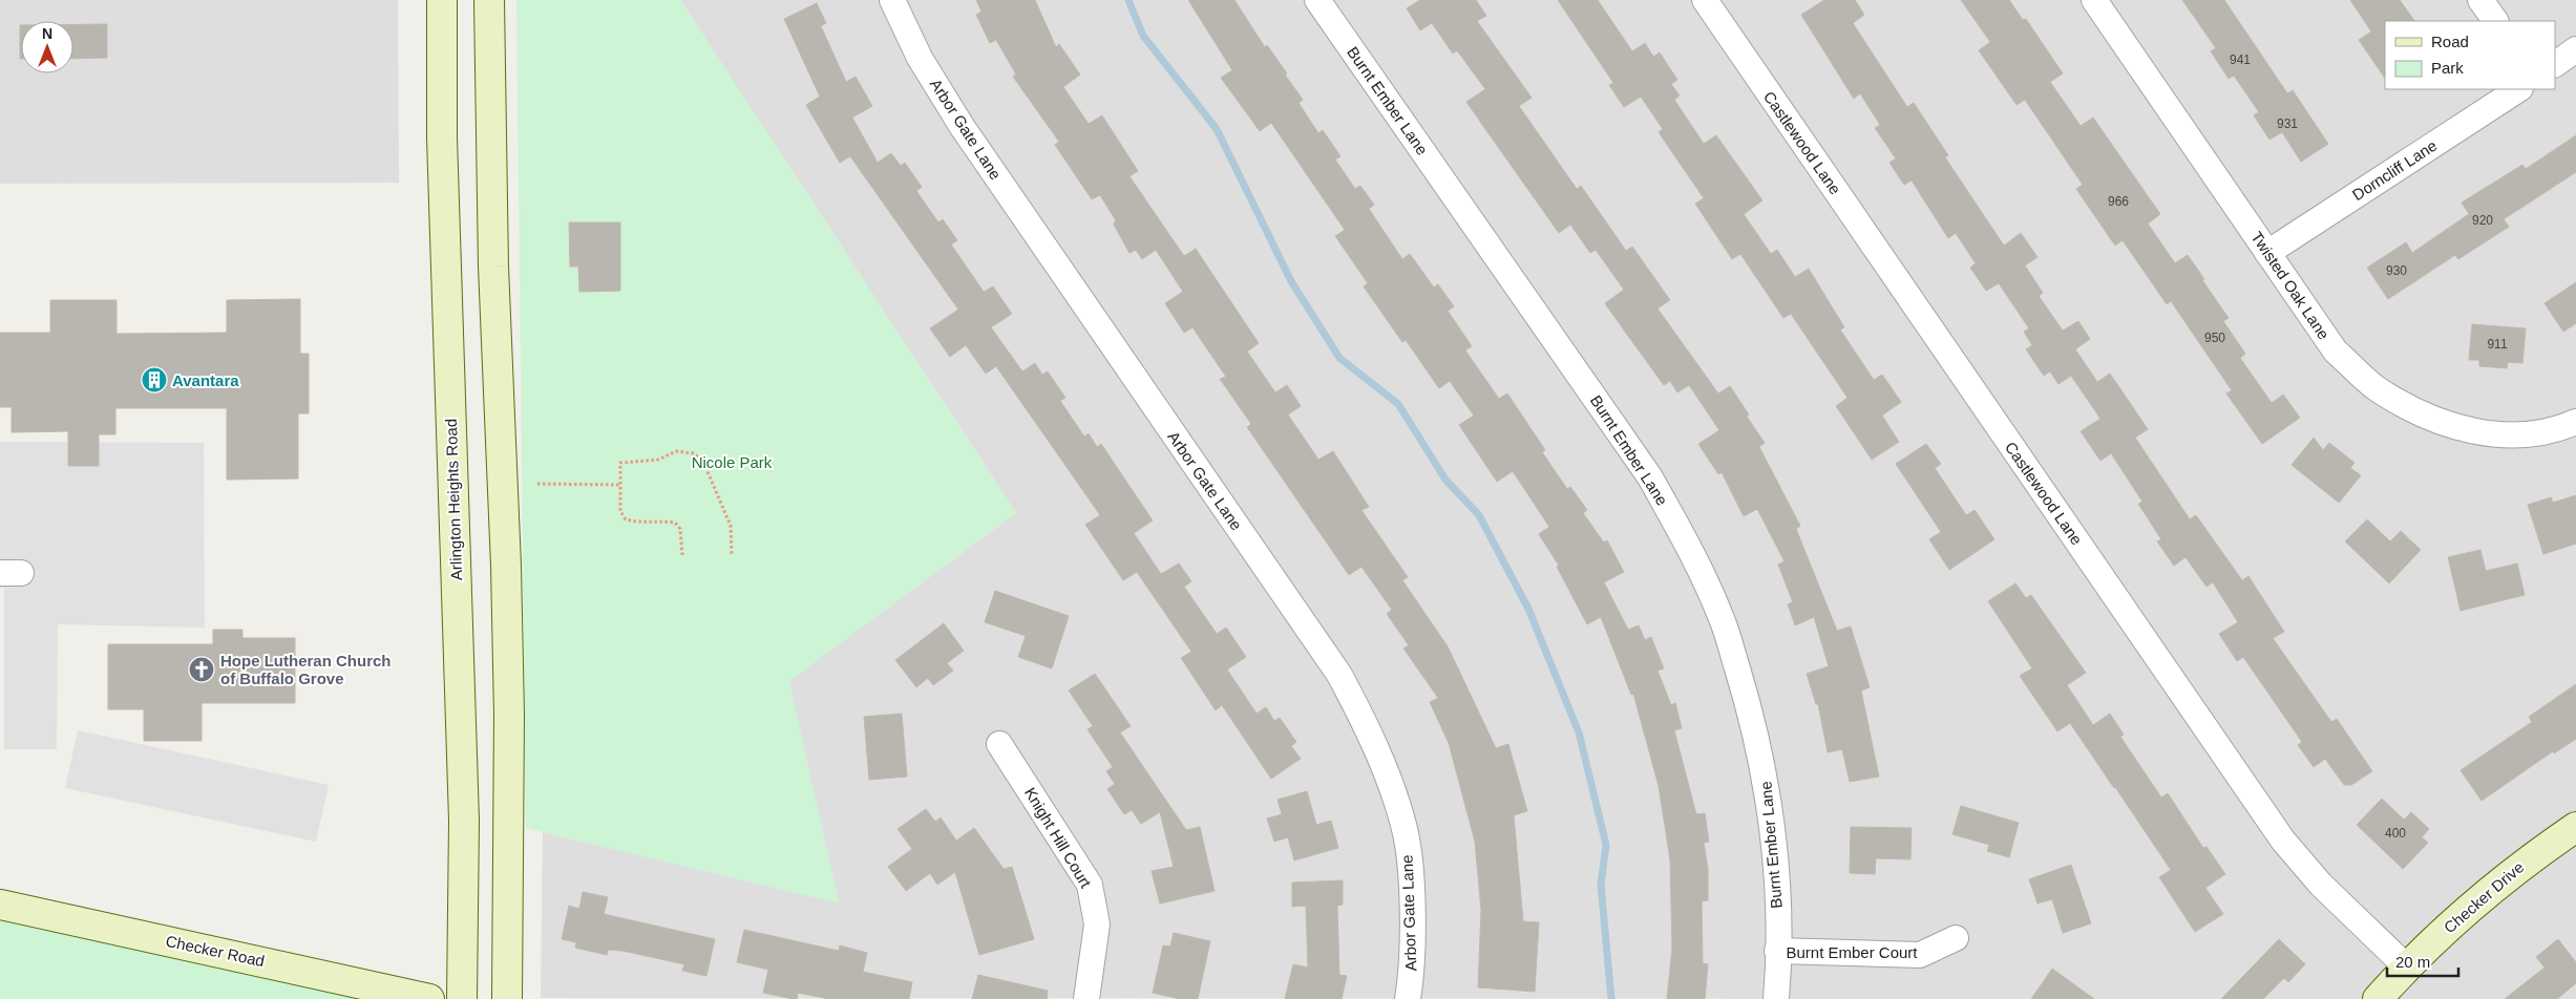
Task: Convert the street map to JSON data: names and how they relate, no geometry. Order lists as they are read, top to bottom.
{
  "streets": {
    "main road": ["Arlington Heights Road", "Checker Drive", "Checker Road"],
    "street": [
      "Burnt Ember Lane",
      "Arbor Gate Lane",
      "Castlewood Lane",
      "Dorncliff Lane",
      "Twisted Oak Lane",
      "Knight Hill Court",
      "Burnt Ember Court"
    ]
  },
  "crossings": [
    ["Burnt Ember Lane", "Burnt Ember Court"],
    ["Castlewood Lane", "Checker Drive"],
    ["Dorncliff Lane", "Twisted Oak Lane"]
  ],
  "parks": ["Nicole Park"],
  "places": {
    "building": ["Avantara"],
    "church": ["Hope Lutheran Church of Buffalo Grove"]
  },
  "house_numbers": [
    "941",
    "931",
    "966",
    "920",
    "930",
    "950",
    "911",
    "400"
  ],
  "legend": ["Road", "Park"],
  "scale_bar": "20 m",
  "north": "top"
}
